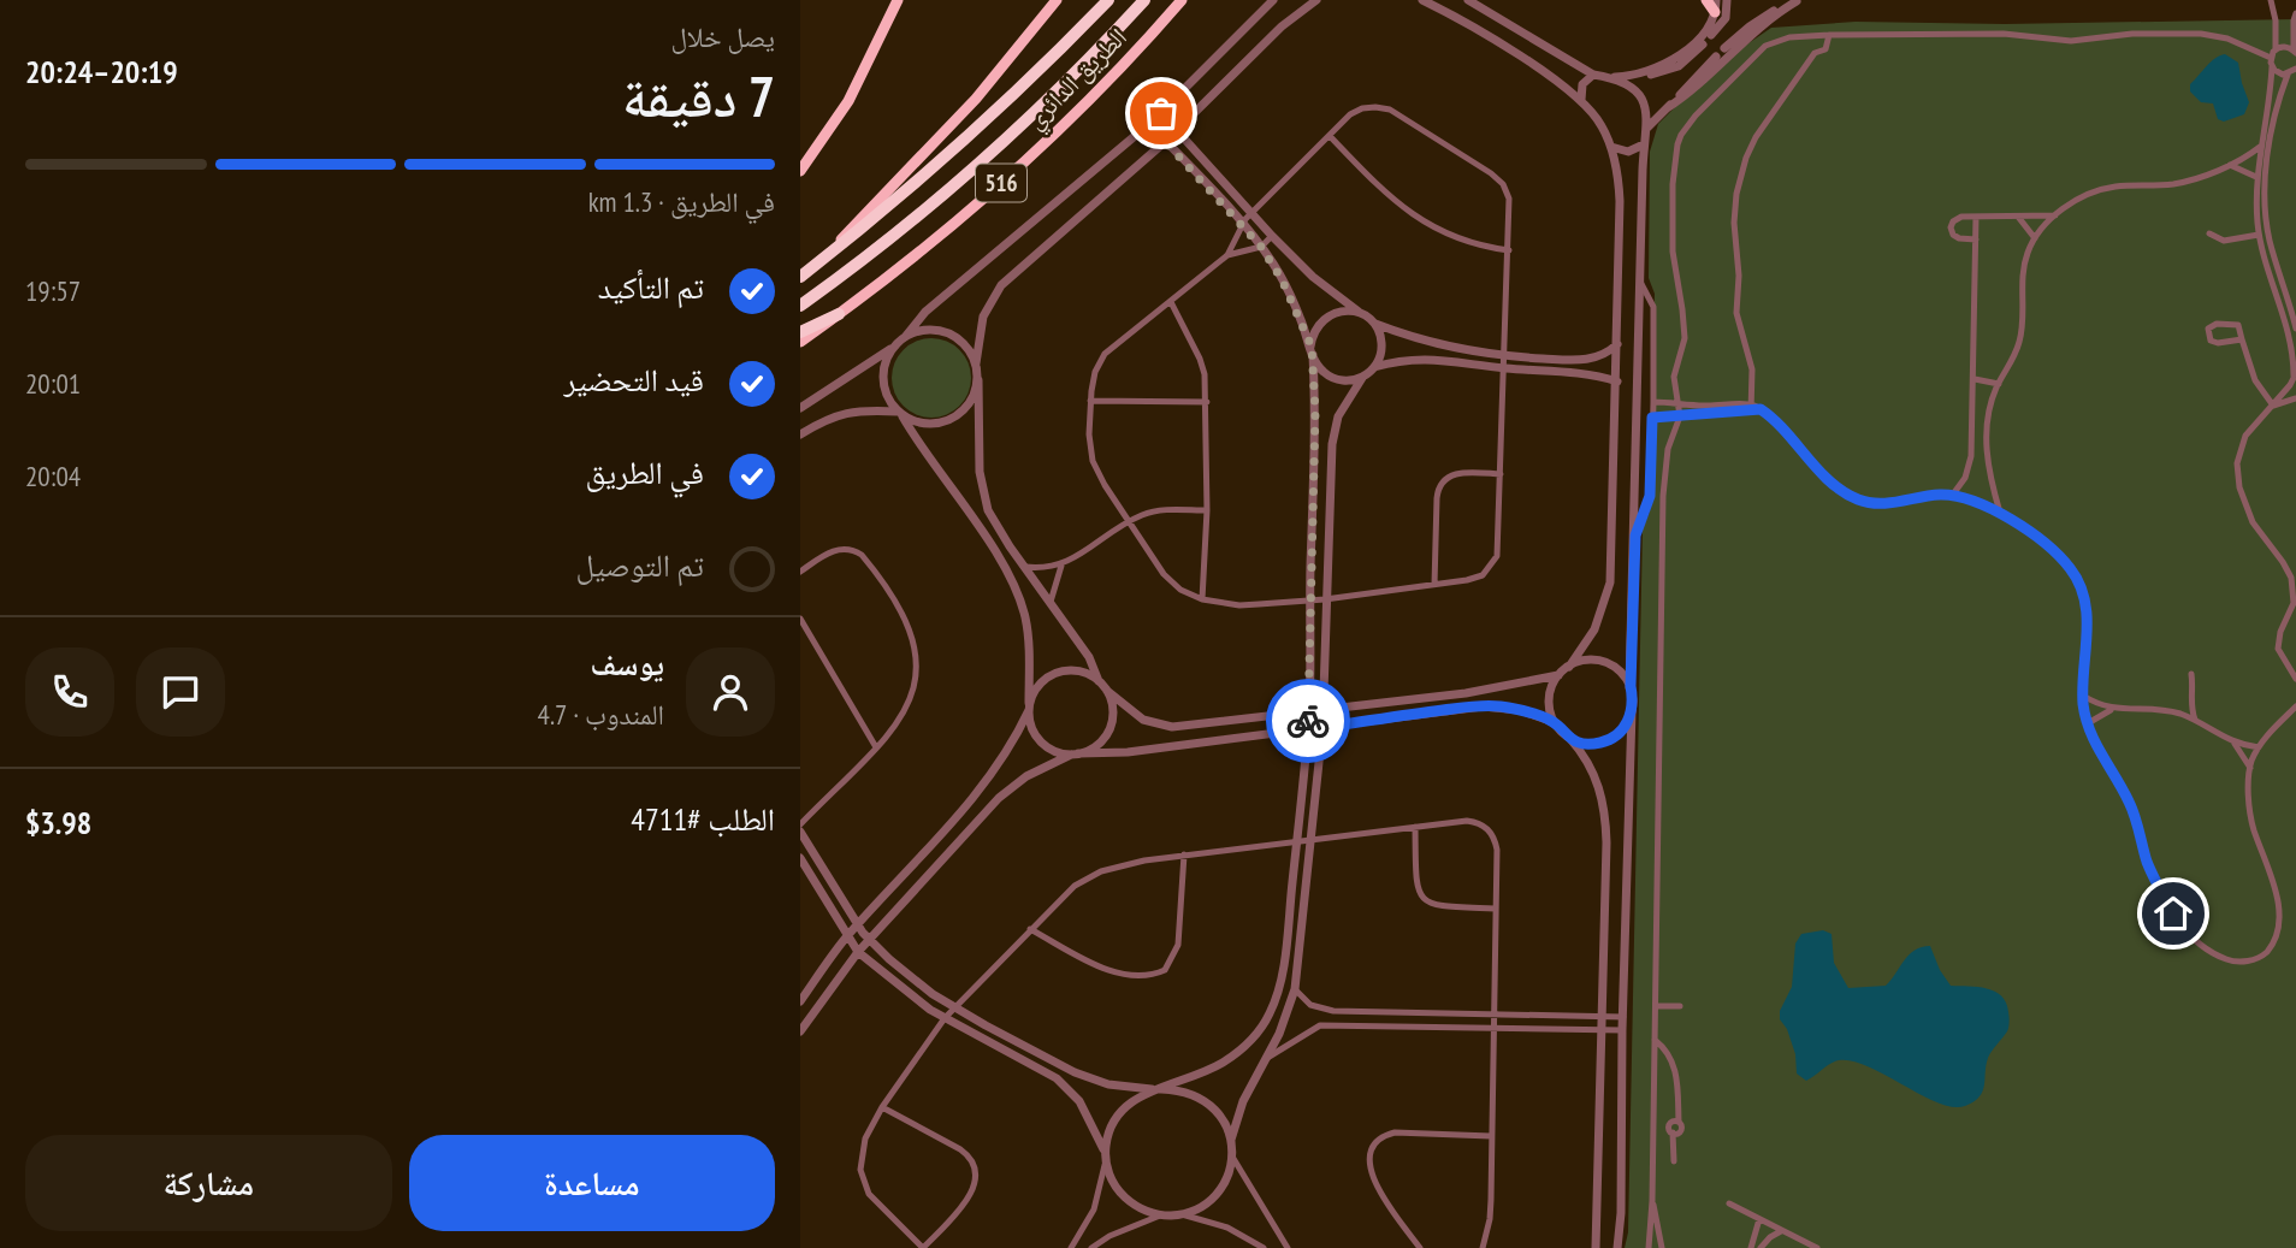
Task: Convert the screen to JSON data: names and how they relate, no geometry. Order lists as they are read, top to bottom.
{
  "streets": {
    "highway": ["الطريق الدائري", "516"]
  },
  "crossings": [
    ["الطريق الدائري", "516"]
  ],
  "page": {
    "heading": ["7 دقيقة", "يصل خلال", "20:19–20:24"],
    "panel": [
      "يوسف",
      "المندوب · 4.7",
      "الطلب #4711",
      "$3.98"
    ],
    "bar": "في الطريق · 1.3 km",
    "list": [
      ["تم التأكيد", "19:57"],
      ["قيد التحضير", "20:01"],
      ["في الطريق", "20:04"],
      "تم التوصيل"
    ],
    "buttons": ["مساعدة", "مشاركة"]
  }
}
